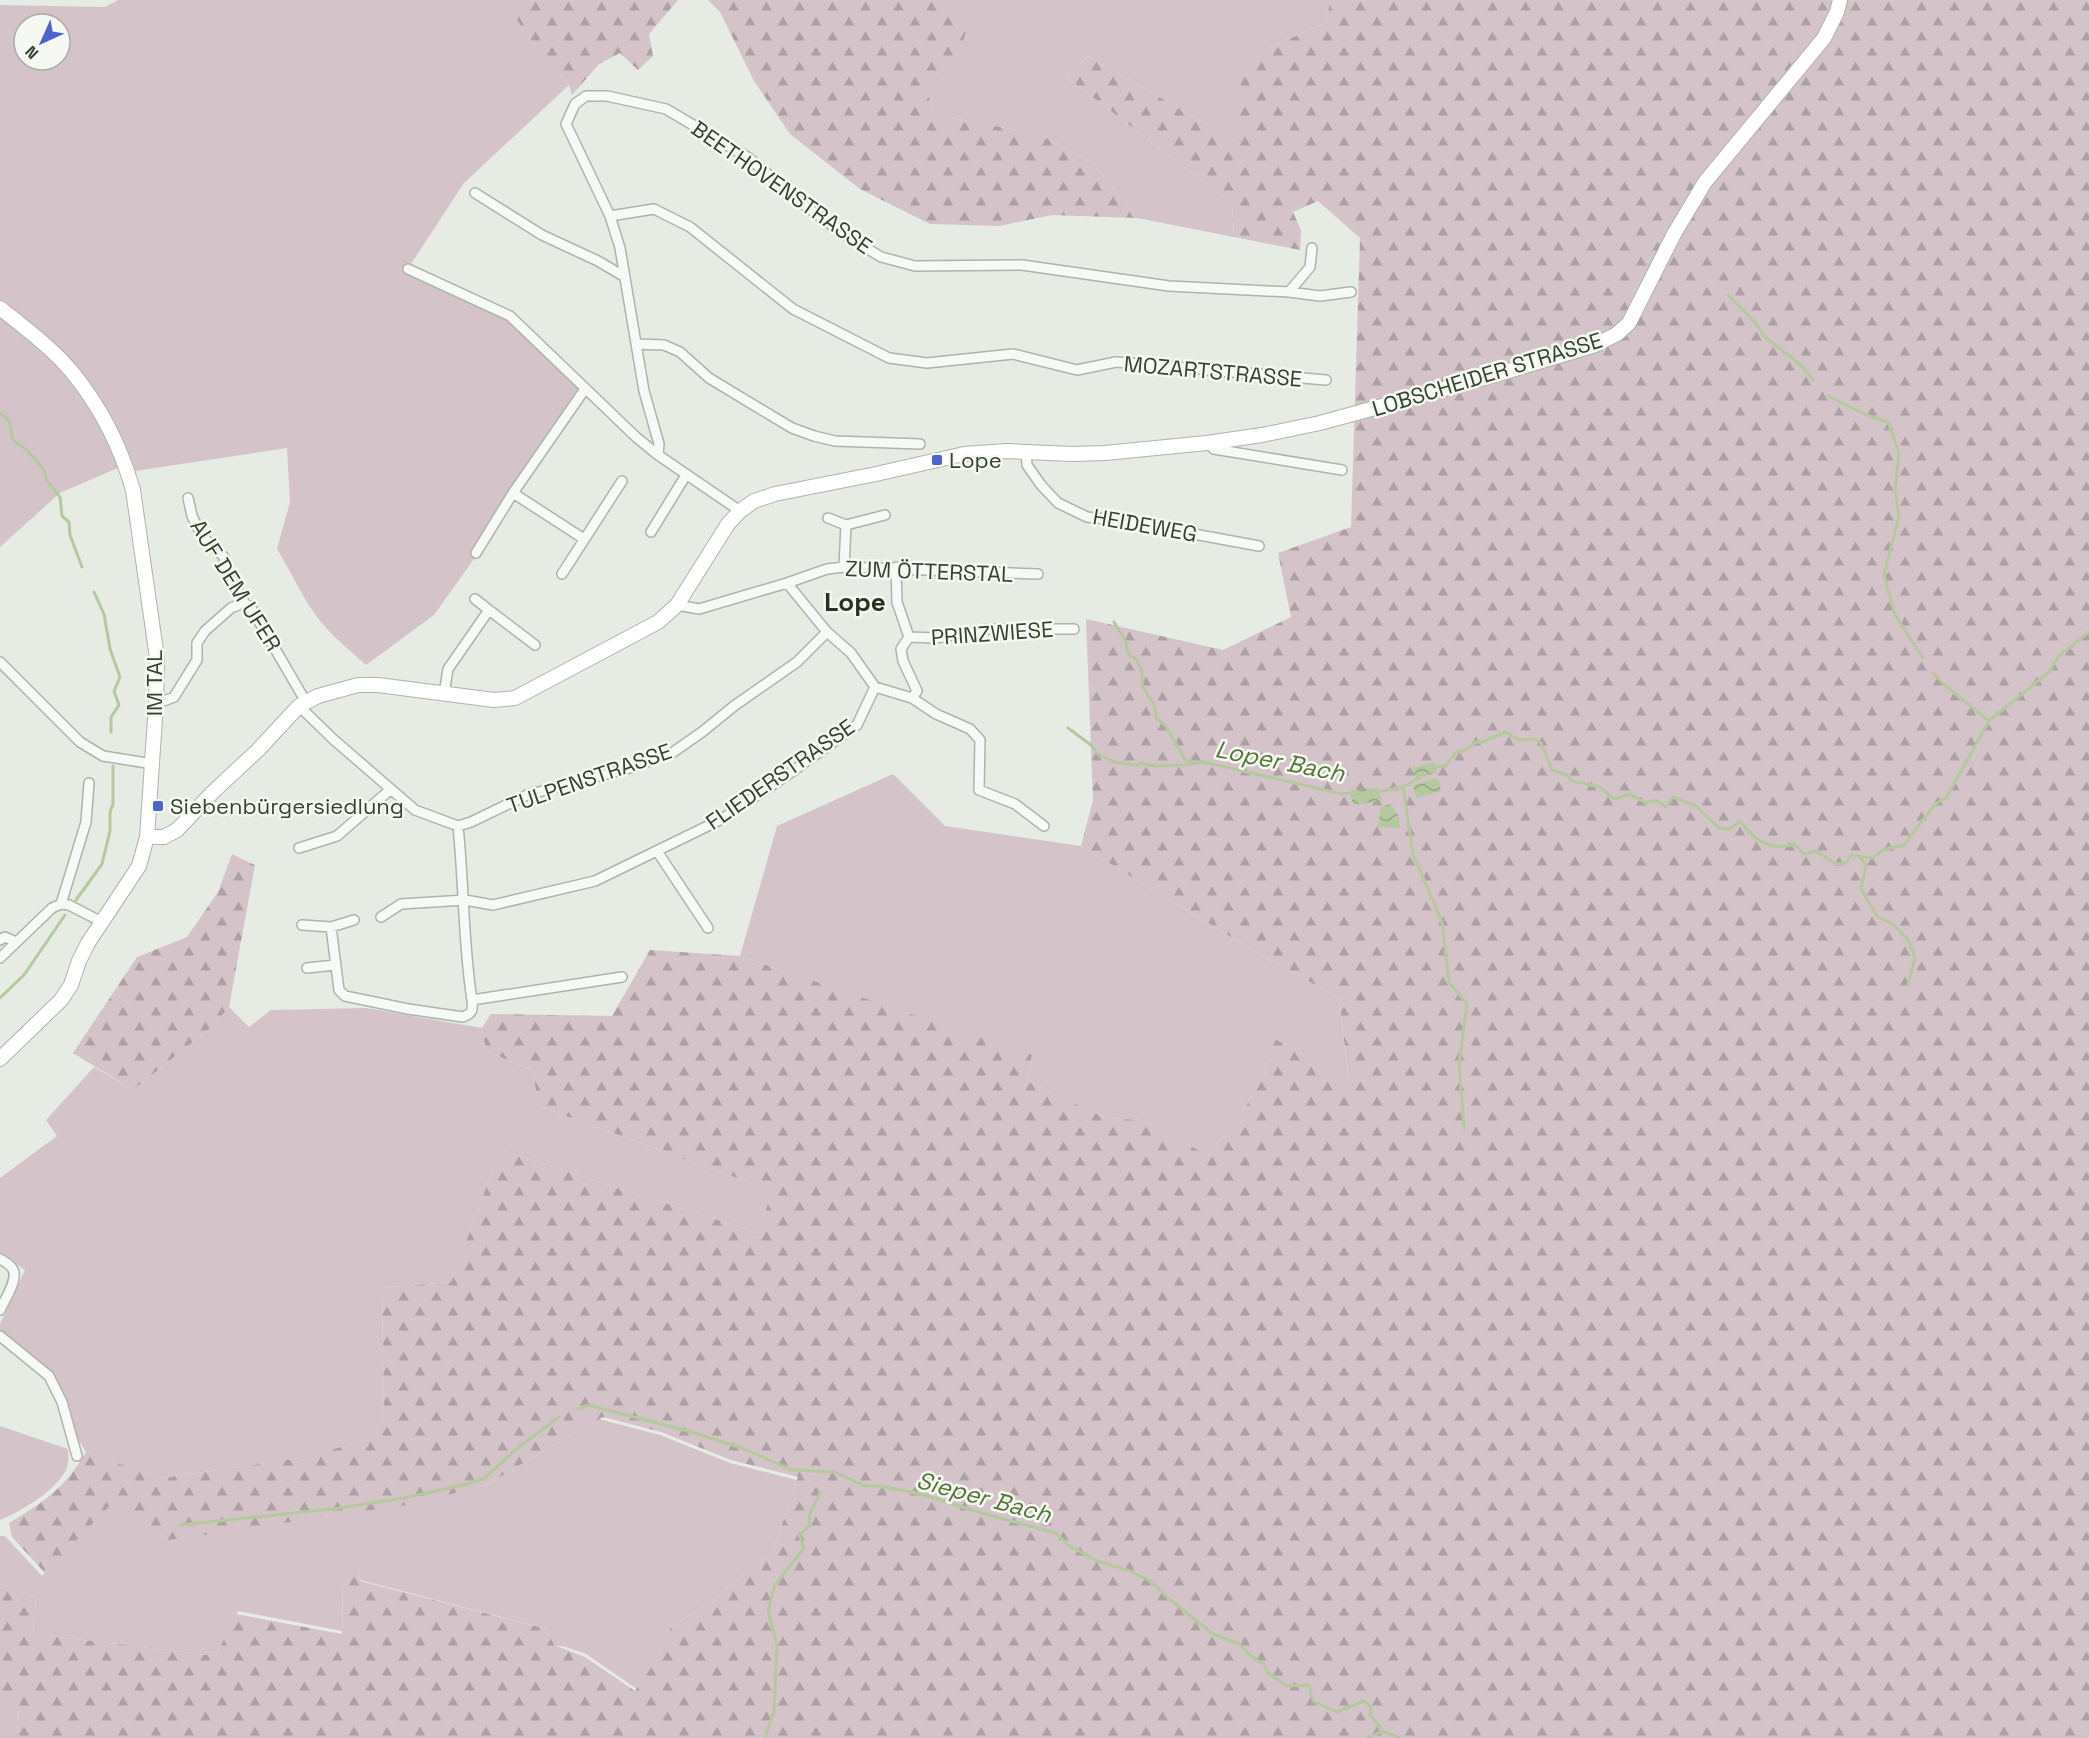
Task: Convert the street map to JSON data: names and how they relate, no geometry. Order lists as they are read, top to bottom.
{
  "streets": {
    "street": [
      "BEETHOVENSTRASSE",
      "MOZARTSTRASSE",
      "LOBSCHEIDER STRASSE",
      "HEIDEWEG",
      "ZUM ÖTTERSTAL",
      "AUF DEM UFER",
      "PRINZWIESE",
      "IM TAL",
      "FLIEDERSTRASSE",
      "TULPENSTRASSE"
    ]
  },
  "crossings": [
    ["BEETHOVENSTRASSE", "MOZARTSTRASSE"],
    ["LOBSCHEIDER STRASSE", "HEIDEWEG"],
    ["LOBSCHEIDER STRASSE", "AUF DEM UFER"],
    ["LOBSCHEIDER STRASSE", "IM TAL"],
    ["AUF DEM UFER", "TULPENSTRASSE"]
  ],
  "districts": ["Lope"],
  "water": ["Loper Bach", "Sieper Bach"],
  "places": {
    "transit": ["Lope", "Siebenbürgersiedlung"]
  },
  "north": "bottom left"
}
